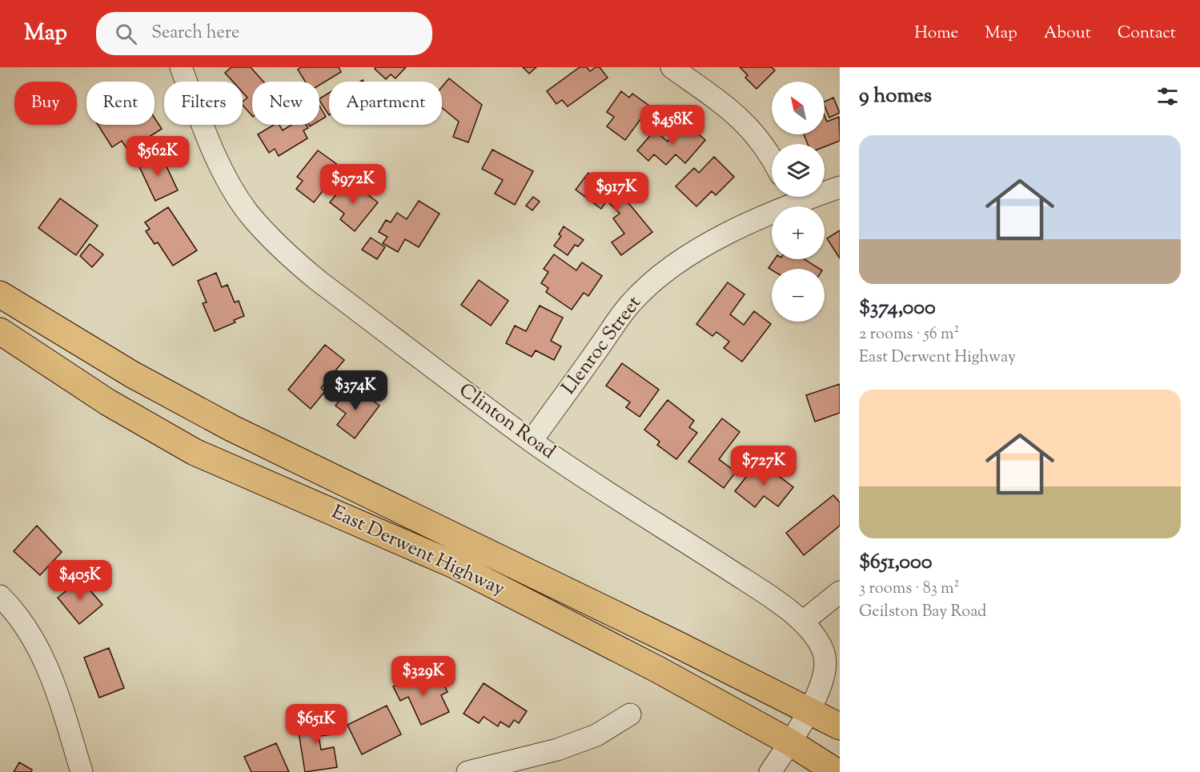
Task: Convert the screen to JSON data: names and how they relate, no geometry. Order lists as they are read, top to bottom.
{
  "streets": {
    "main road": ["East Derwent Highway"],
    "street": ["Llenroc Street", "Clinton Road"]
  },
  "crossings": [
    ["Llenroc Street", "Clinton Road"],
    ["Clinton Road", "East Derwent Highway"]
  ],
  "north": "top left",
  "page": {
    "header": "Map",
    "search": "Search here",
    "nav": [
      "Home",
      "Map",
      "About",
      "Contact"
    ],
    "heading": "9 homes",
    "map_buttons": ["+", "−"],
    "chip": [
      "Buy",
      "Rent",
      "Filters",
      "New",
      "Apartment"
    ],
    "price": [
      "$458K",
      "$562K",
      "$972K",
      "$917K",
      "$374K",
      "$727K",
      "$405K",
      "$329K",
      "$651K"
    ],
    "list": [
      {
        "name": "$374,000",
        "note": "2 rooms · 56 m² · East Derwent Highway"
      },
      {
        "name": "$651,000",
        "note": "3 rooms · 83 m² · Geilston Bay Road"
      }
    ]
  }
}
